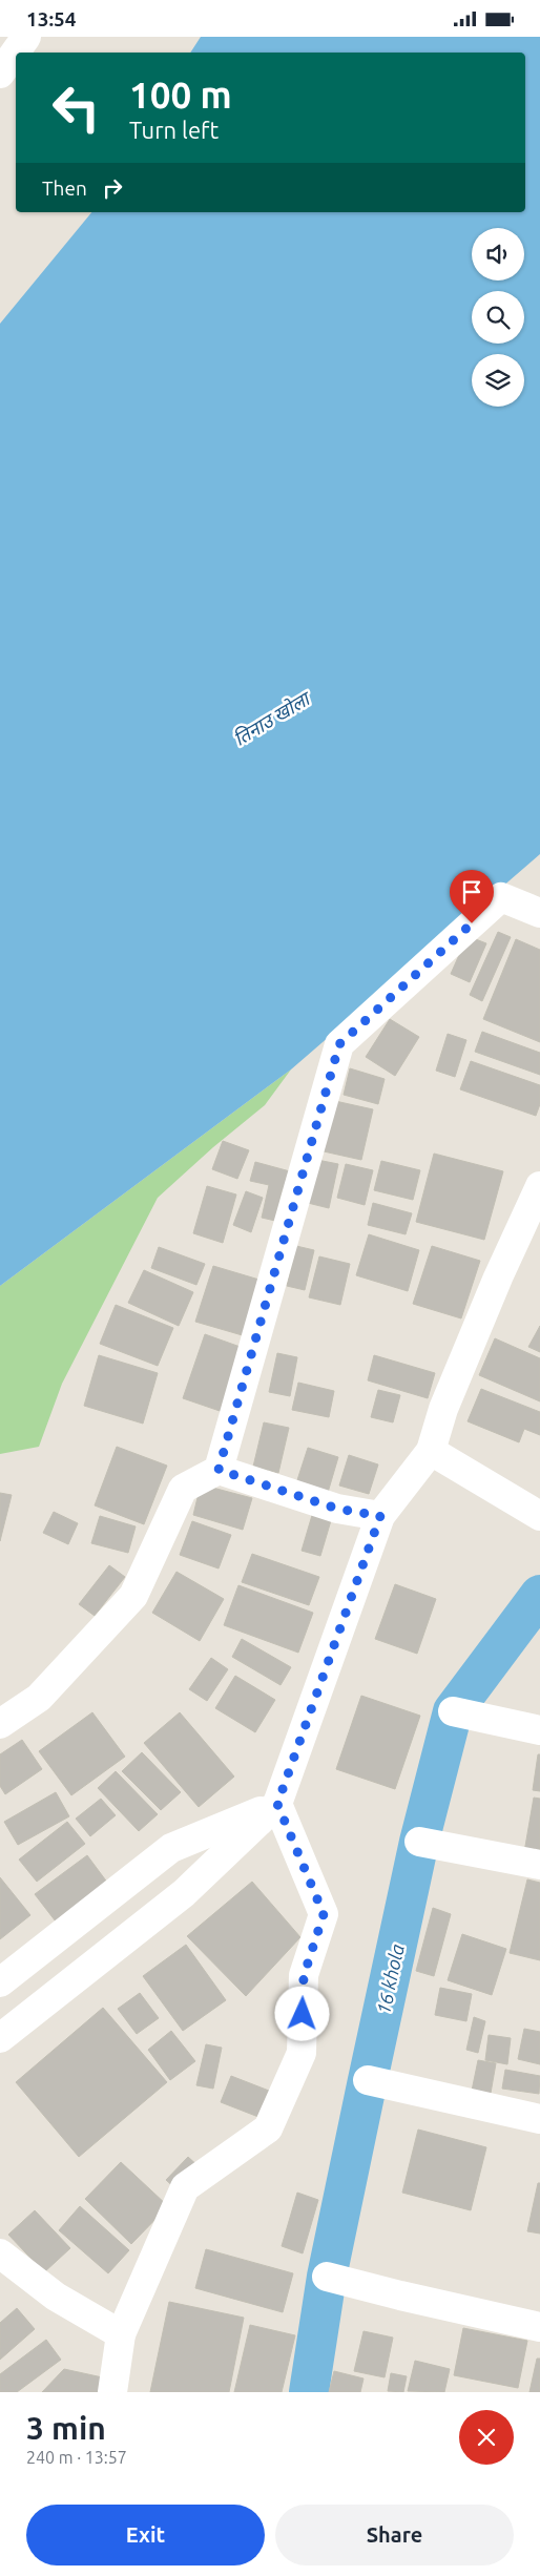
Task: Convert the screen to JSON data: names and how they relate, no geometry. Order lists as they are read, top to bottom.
{
  "water": ["तिनाउ खोला", "16 khola"],
  "page": {
    "status": "13:54",
    "turn": ["100 m", "Turn left"],
    "then": "Then",
    "heading": ["3 min", "240 m · 13:57"],
    "buttons": ["Exit", "Share"]
  }
}
